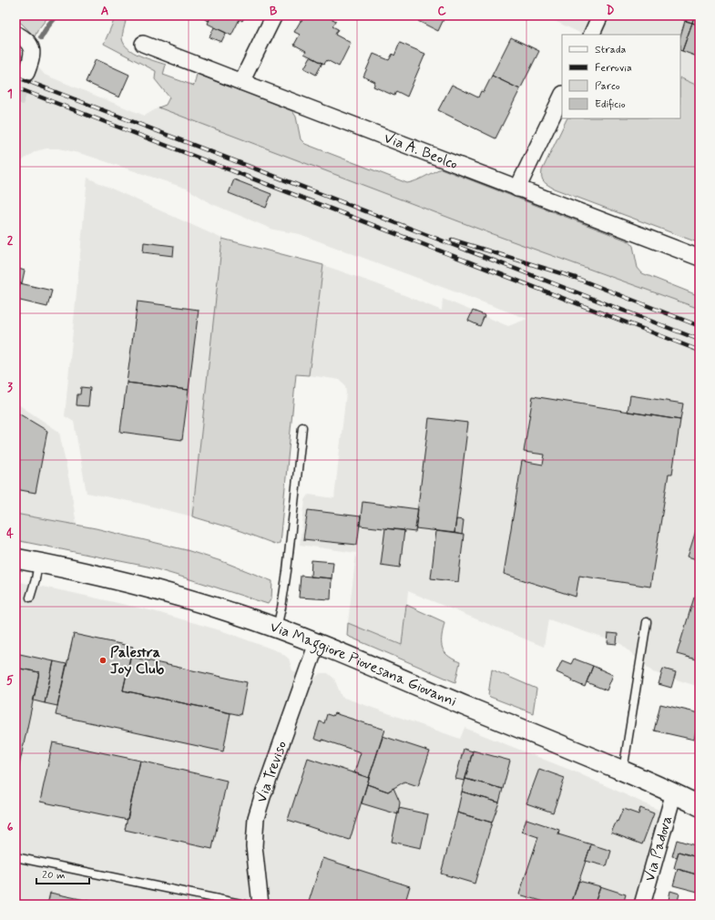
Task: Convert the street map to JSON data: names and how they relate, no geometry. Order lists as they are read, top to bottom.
{
  "streets": {
    "street": [
      "Via A. Beolco",
      "Via Maggiore Piovesana Giovanni",
      "Via Treviso",
      "Via Padova"
    ]
  },
  "crossings": [
    ["Via Maggiore Piovesana Giovanni", "Via Treviso"],
    ["Via Maggiore Piovesana Giovanni", "Via Padova"]
  ],
  "places": ["Palestra Joy Club"],
  "legend": [
    "Strada",
    "Ferrovia",
    "Parco",
    "Edificio"
  ],
  "scale_bar": "20 m",
  "grid": {
    "columns": [
      "A",
      "B",
      "C",
      "D"
    ],
    "rows": [
      "1",
      "2",
      "3",
      "4",
      "5",
      "6"
    ]
  }
}
